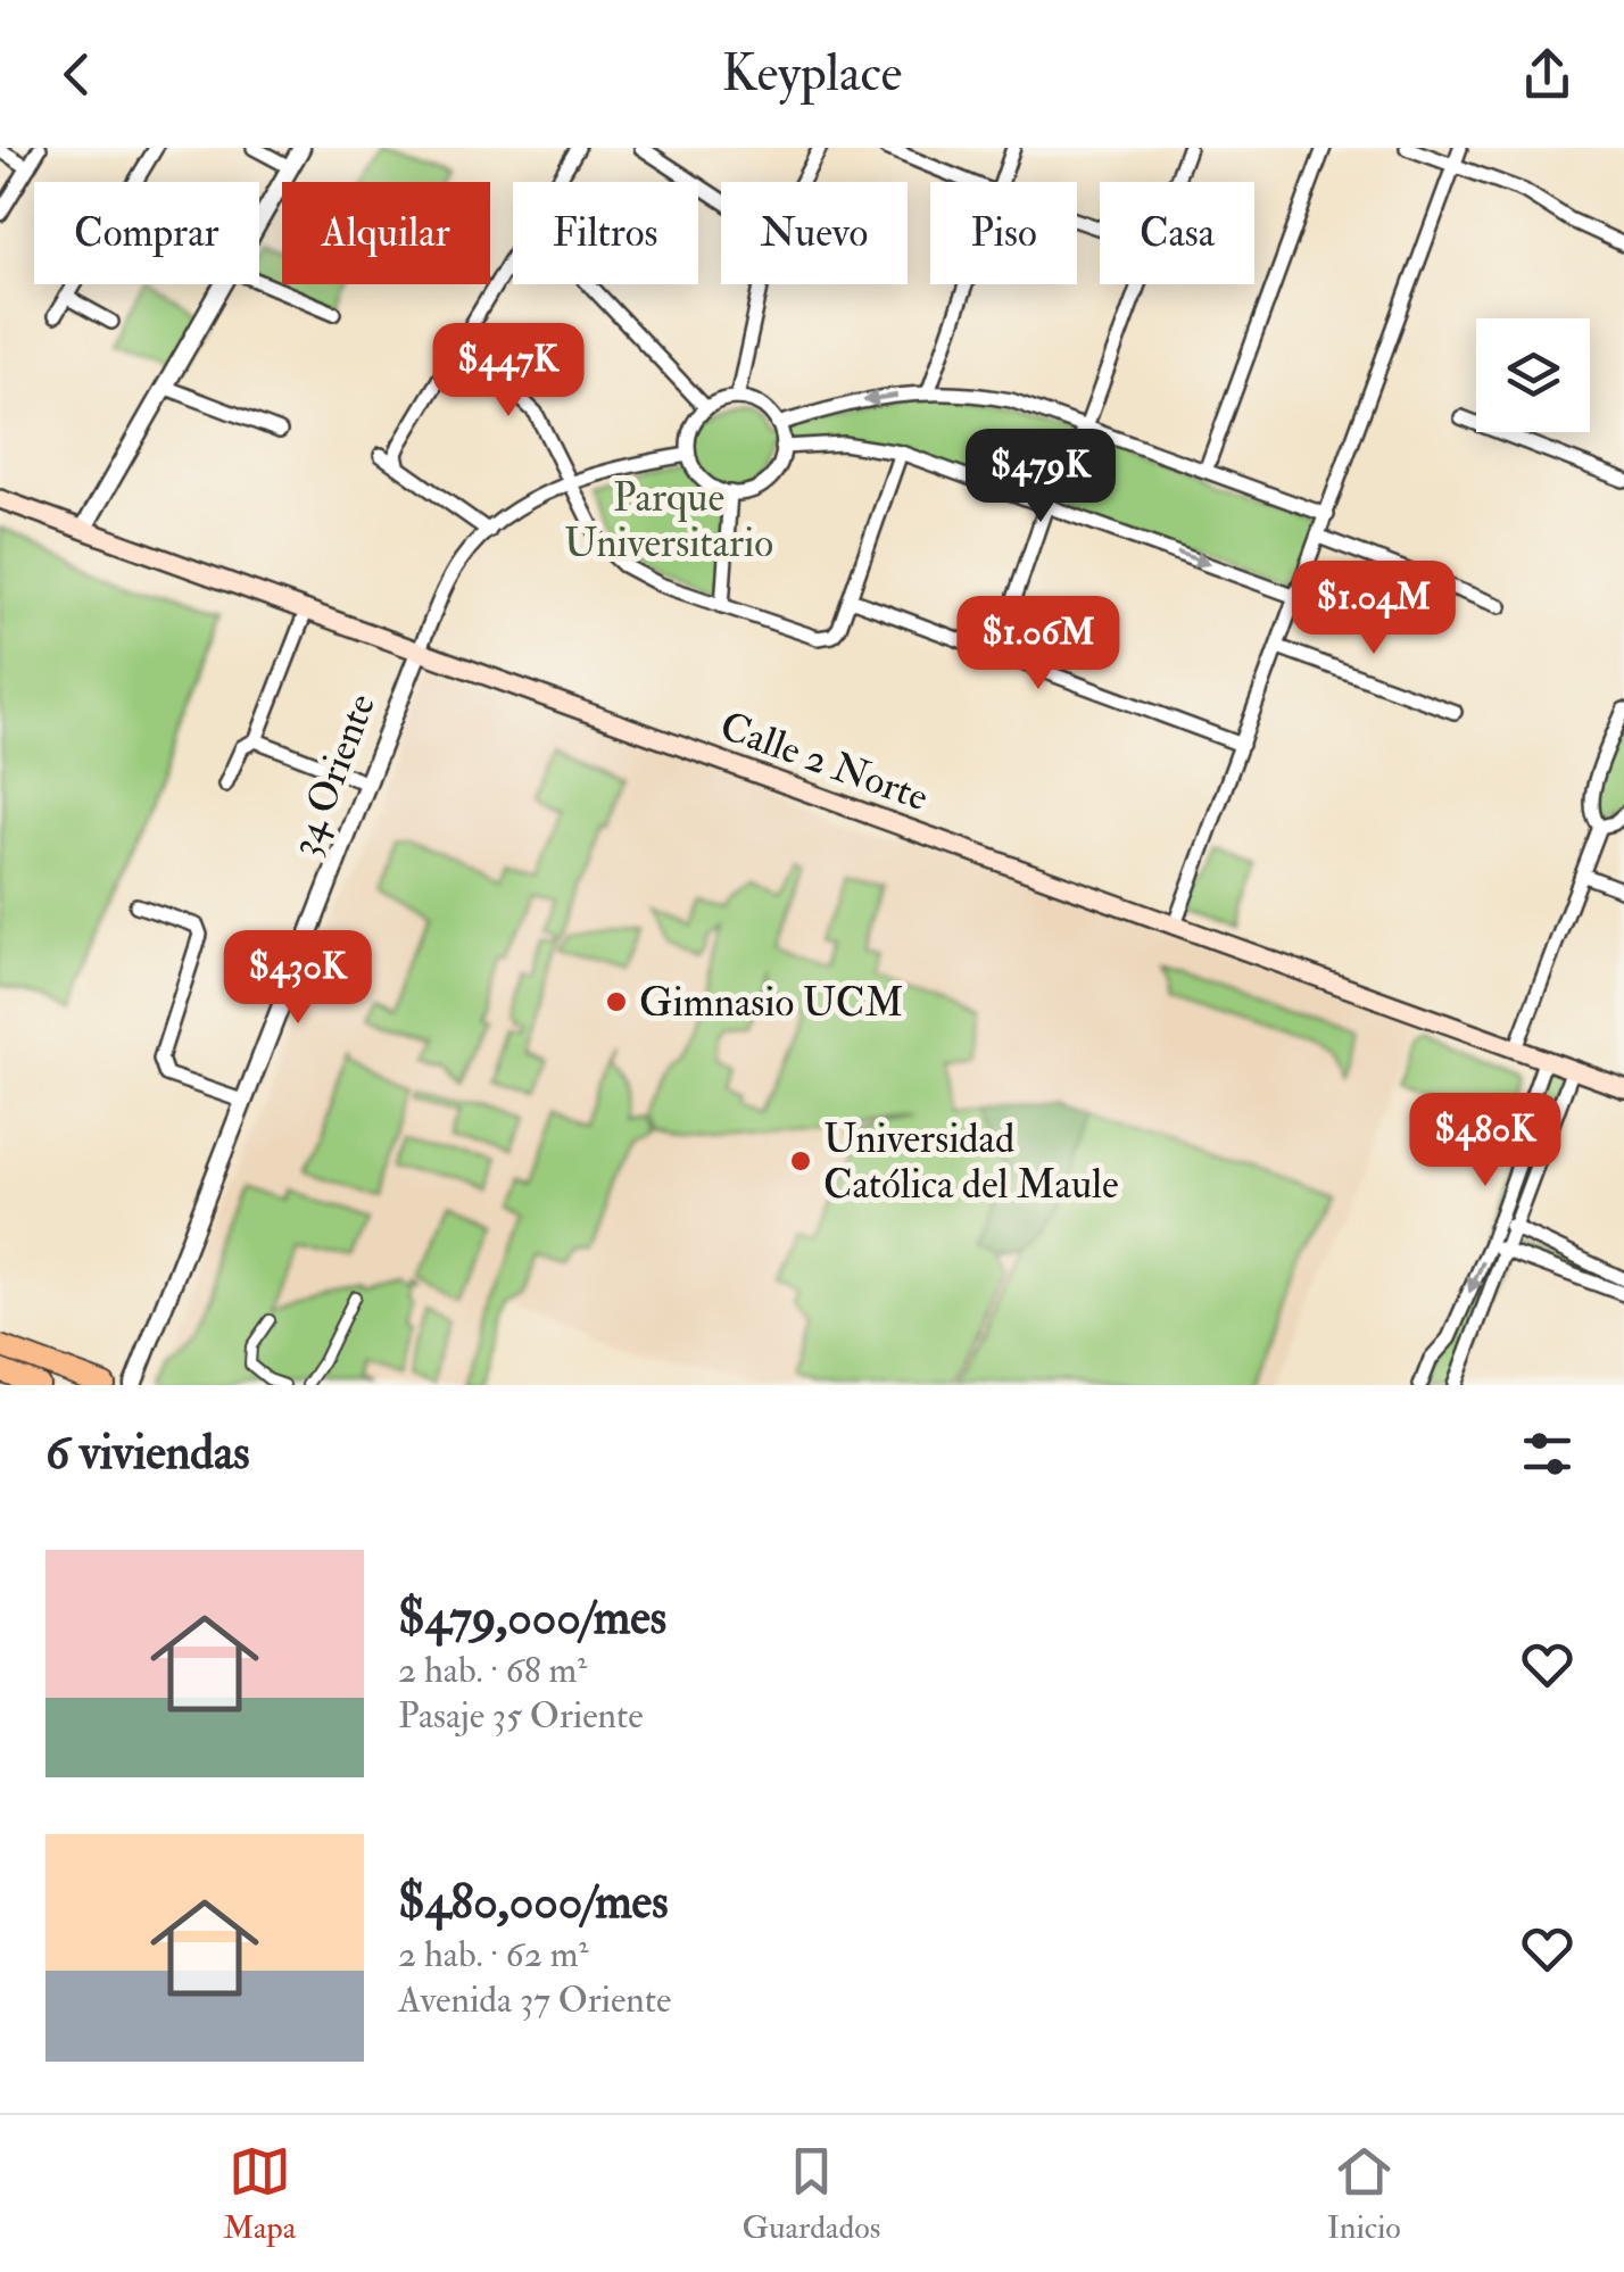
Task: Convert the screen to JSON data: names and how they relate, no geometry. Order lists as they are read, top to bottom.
{
  "streets": {
    "main road": ["Calle 2 Norte"],
    "street": ["34 Oriente"]
  },
  "crossings": [
    ["Calle 2 Norte", "34 Oriente"]
  ],
  "parks": ["Parque Universitario"],
  "places": ["Gimnasio UCM", "Universidad Católica del Maule"],
  "page": {
    "header": "Keyplace",
    "chip": [
      "Comprar",
      "Alquilar",
      "Filtros",
      "Nuevo",
      "Piso",
      "Casa"
    ],
    "price": [
      "$447K",
      "$479K",
      "$1.04M",
      "$1.06M",
      "$430K",
      "$480K"
    ],
    "heading": "6 viviendas",
    "list": [
      {
        "name": "$479,000/mes",
        "note": "2 hab. · 68 m² · Pasaje 35 Oriente"
      },
      {
        "name": "$480,000/mes",
        "note": "2 hab. · 62 m² · Avenida 37 Oriente"
      }
    ],
    "tabs": ["Mapa", "Guardados", "Inicio"]
  }
}
